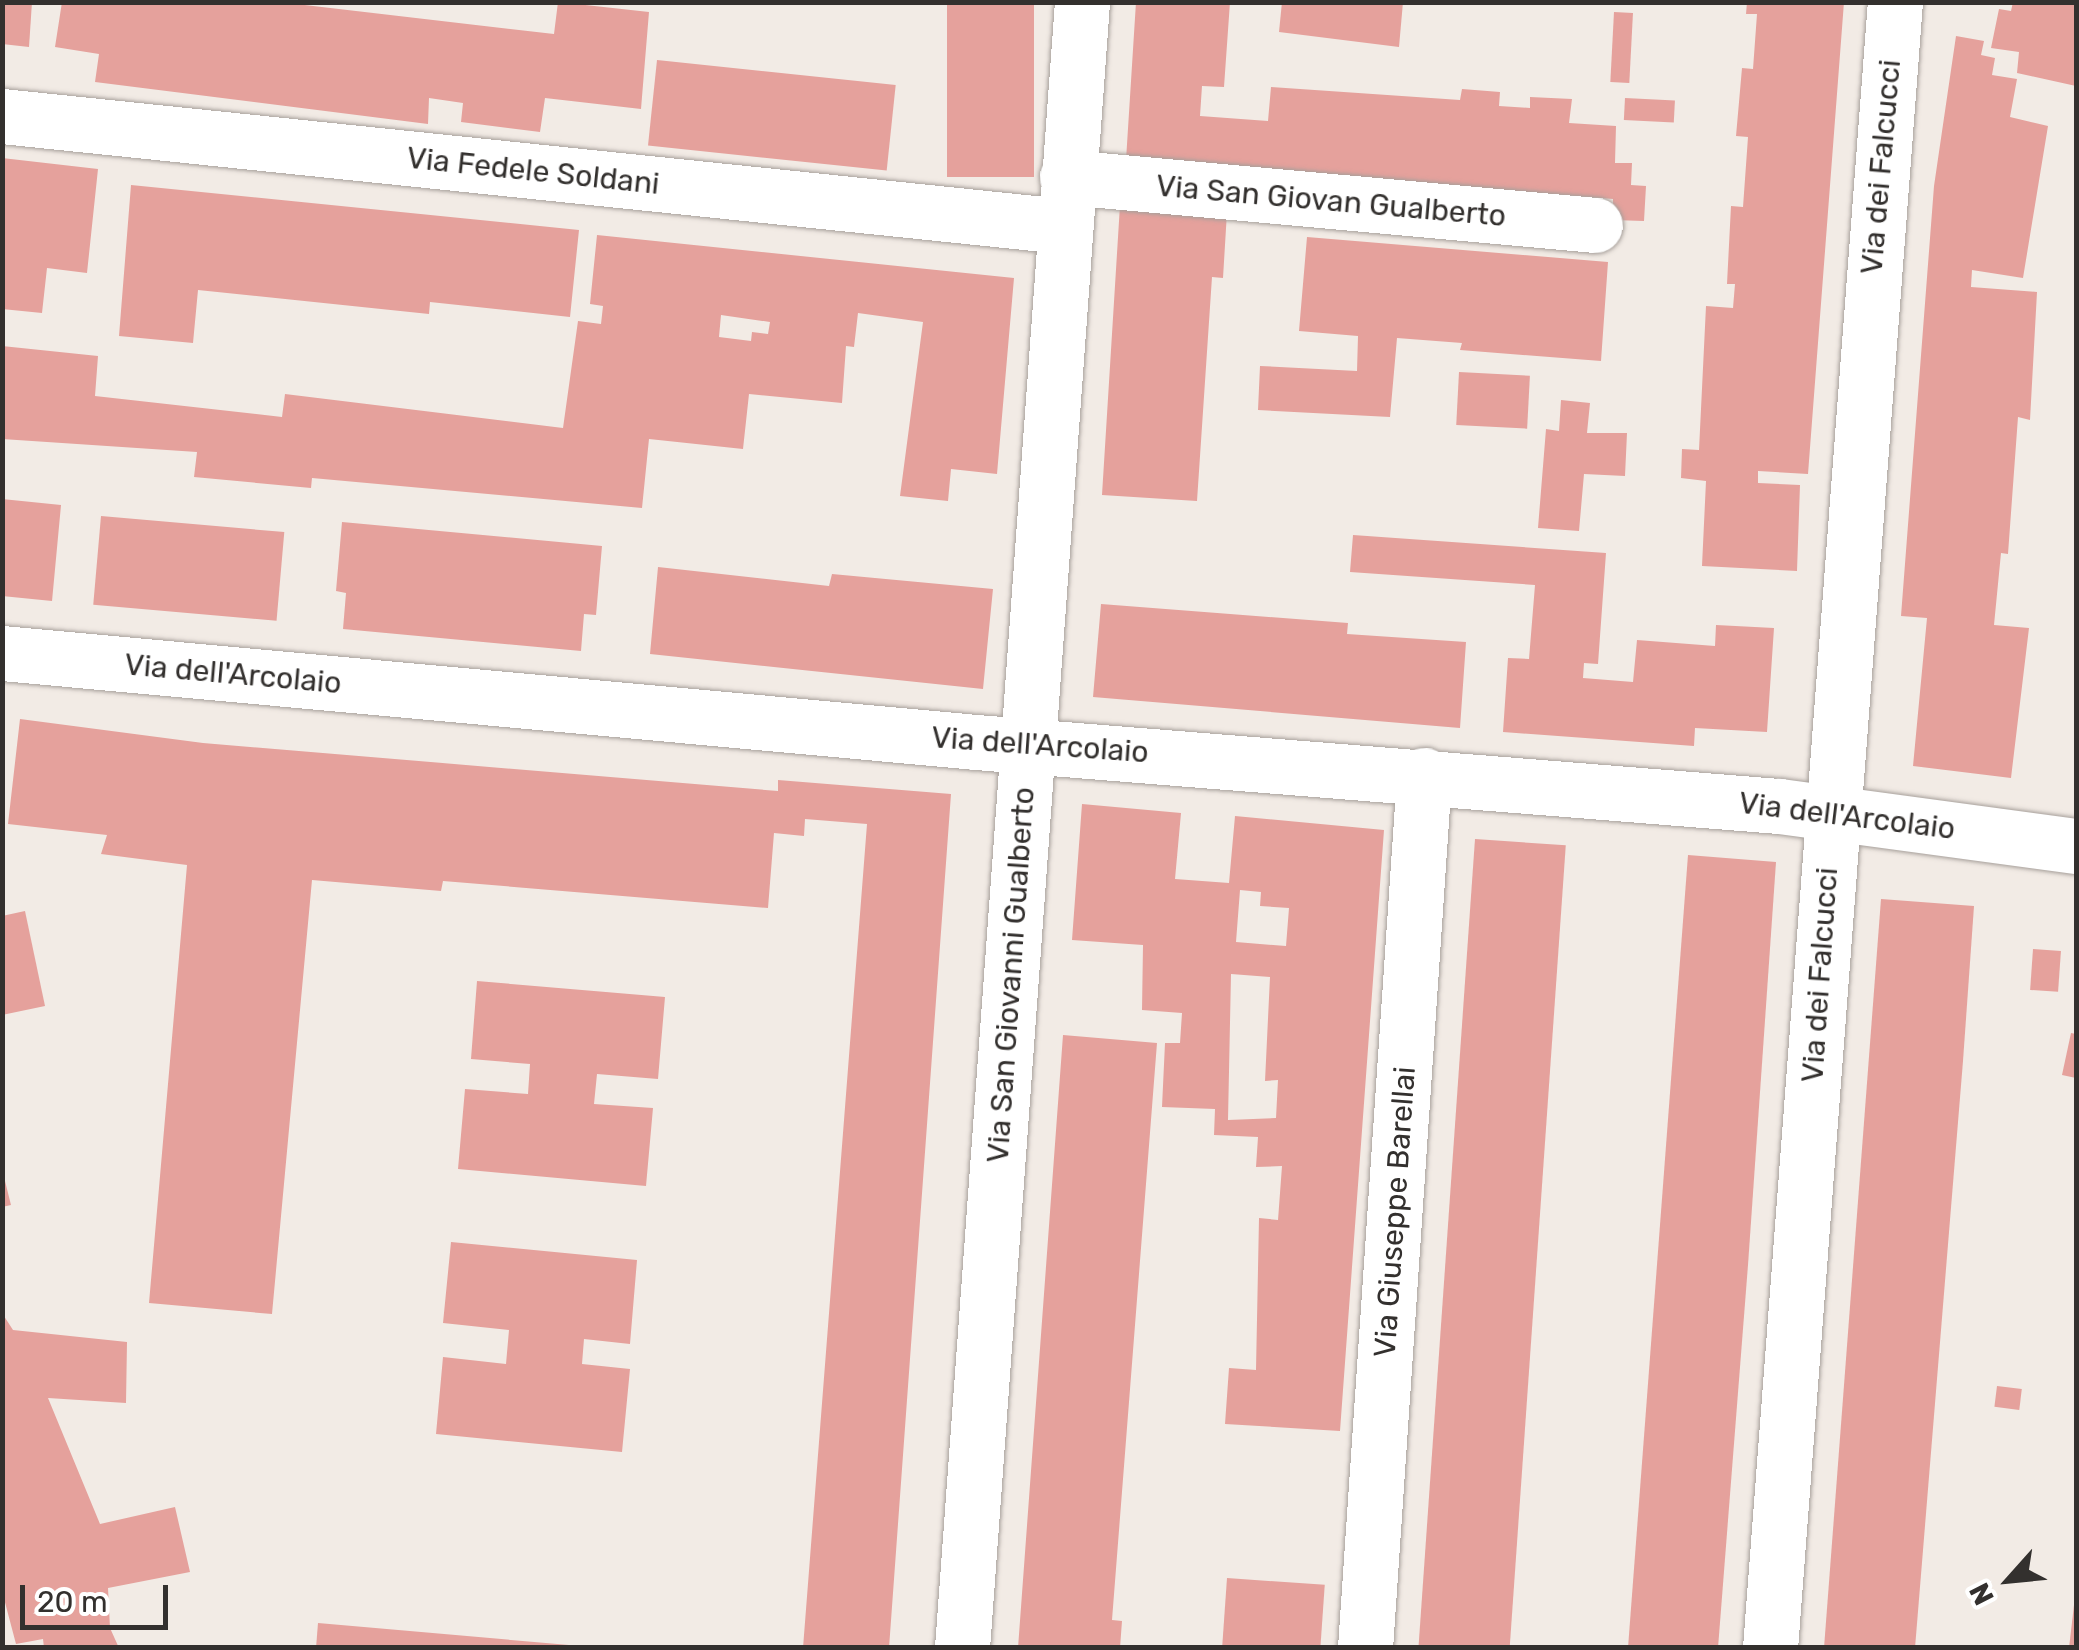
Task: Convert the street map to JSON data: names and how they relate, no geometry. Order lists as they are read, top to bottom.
{
  "streets": {
    "street": [
      "Via dei Falcucci",
      "Via Fedele Soldani",
      "Via San Giovan Gualberto",
      "Via dell'Arcolaio",
      "Via San Giovanni Gualberto",
      "Via Giuseppe Barellai"
    ]
  },
  "crossings": [
    ["Via dei Falcucci", "Via dell'Arcolaio"],
    ["Via Fedele Soldani", "Via San Giovan Gualberto"],
    ["Via Fedele Soldani", "Via San Giovanni Gualberto"],
    ["Via San Giovan Gualberto", "Via San Giovanni Gualberto"],
    ["Via dell'Arcolaio", "Via San Giovanni Gualberto"],
    ["Via dell'Arcolaio", "Via Giuseppe Barellai"]
  ],
  "scale_bar": "20 m",
  "north": "bottom left"
}
